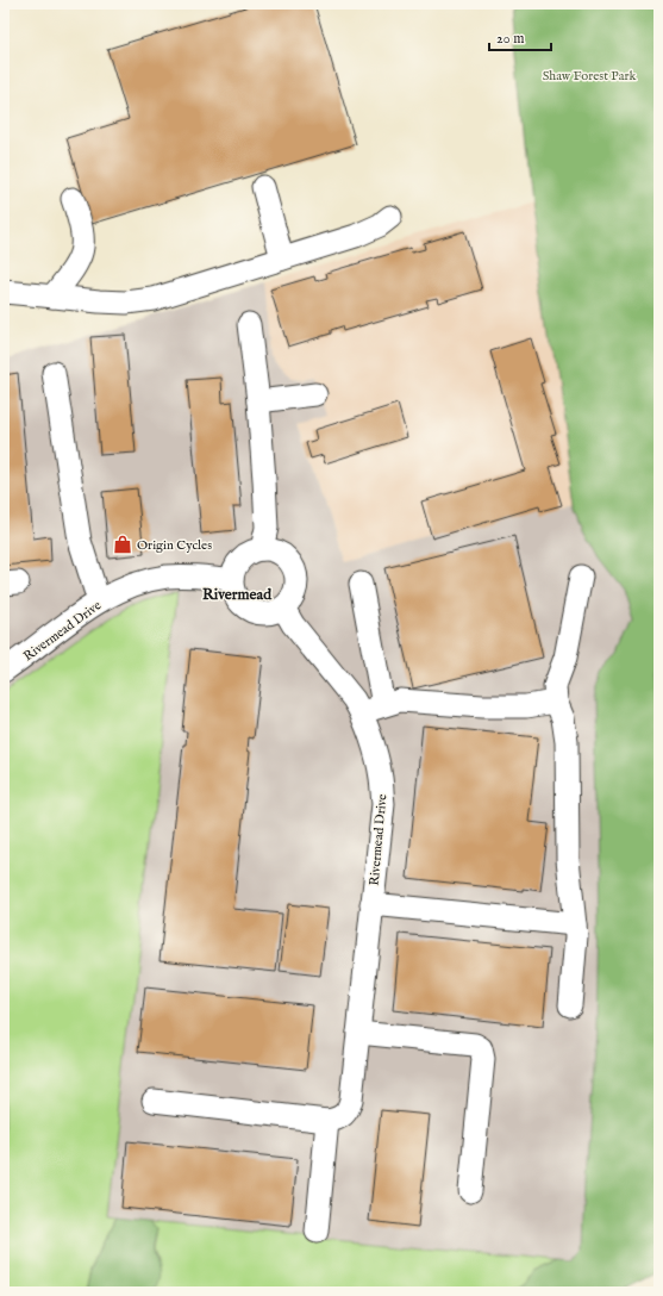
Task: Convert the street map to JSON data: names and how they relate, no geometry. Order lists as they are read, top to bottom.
{
  "streets": {
    "street": ["Rivermead Drive"]
  },
  "districts": ["Rivermead"],
  "parks": ["Shaw Forest Park"],
  "places": {
    "shop": ["Origin Cycles"]
  },
  "scale_bar": "20 m"
}
